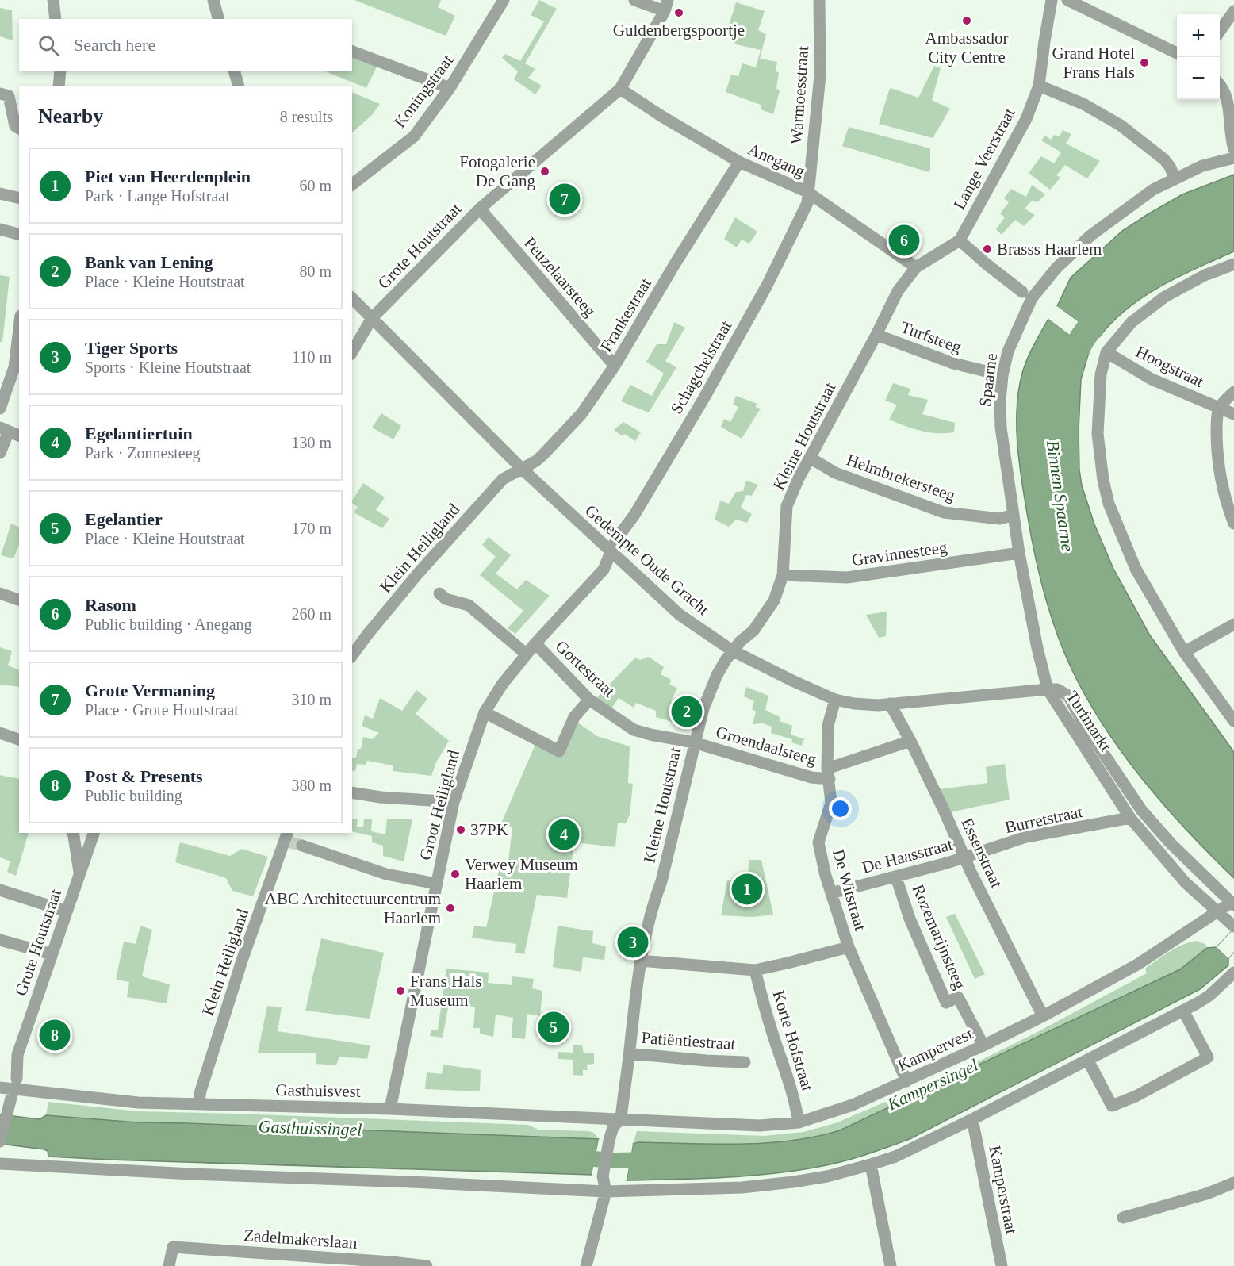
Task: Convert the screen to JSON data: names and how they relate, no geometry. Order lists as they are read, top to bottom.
{
  "streets": {
    "street": [
      "Koningstraat",
      "Warmoesstraat",
      "Lange Veerstraat",
      "Anegang",
      "Grote Houtstraat",
      "Peuzelaarsteeg",
      "Frankestraat",
      "Turfsteeg",
      "Hoogstraat",
      "Schagchelstraat",
      "Spaarne",
      "Kleine Houtstraat",
      "Helmbrekersteeg",
      "Klein Heiligland",
      "Gravinnesteeg",
      "Gedempte Oude Gracht",
      "Gortestraat",
      "Turfmarkt",
      "Groendaalsteeg",
      "Groot Heiligland",
      "Burretstraat",
      "Essenstraat",
      "De Haasstraat",
      "De Witstraat",
      "Rozemarijnsteeg",
      "Patiëntiestraat",
      "Korte Hofstraat",
      "Kampervest",
      "Gasthuisvest",
      "Kamperstraat",
      "Zadelmakerslaan"
    ]
  },
  "crossings": [
    ["Warmoesstraat", "Anegang"],
    ["Warmoesstraat", "Schagchelstraat"],
    ["Lange Veerstraat", "Anegang"],
    ["Lange Veerstraat", "Kleine Houtstraat"],
    ["Anegang", "Grote Houtstraat"],
    ["Anegang", "Frankestraat"],
    ["Anegang", "Schagchelstraat"],
    ["Anegang", "Kleine Houtstraat"],
    ["Grote Houtstraat", "Peuzelaarsteeg"],
    ["Grote Houtstraat", "Gedempte Oude Gracht"],
    ["Grote Houtstraat", "Gasthuisvest"],
    ["Peuzelaarsteeg", "Frankestraat"],
    ["Frankestraat", "Klein Heiligland"],
    ["Frankestraat", "Gedempte Oude Gracht"],
    ["Turfsteeg", "Spaarne"],
    ["Turfsteeg", "Kleine Houtstraat"],
    ["Schagchelstraat", "Gedempte Oude Gracht"],
    ["Schagchelstraat", "Groot Heiligland"],
    ["Spaarne", "Helmbrekersteeg"],
    ["Spaarne", "Gravinnesteeg"],
    ["Spaarne", "Gedempte Oude Gracht"],
    ["Spaarne", "Turfmarkt"],
    ["Kleine Houtstraat", "Helmbrekersteeg"],
    ["Kleine Houtstraat", "Gravinnesteeg"],
    ["Kleine Houtstraat", "Gedempte Oude Gracht"],
    ["Kleine Houtstraat", "Gortestraat"],
    ["Kleine Houtstraat", "Groendaalsteeg"],
    ["Kleine Houtstraat", "Patiëntiestraat"],
    ["Kleine Houtstraat", "Kampervest"],
    ["Kleine Houtstraat", "Gasthuisvest"],
    ["Klein Heiligland", "Gedempte Oude Gracht"],
    ["Klein Heiligland", "Gasthuisvest"],
    ["Gedempte Oude Gracht", "Turfmarkt"],
    ["Gedempte Oude Gracht", "Groot Heiligland"],
    ["Gedempte Oude Gracht", "Essenstraat"],
    ["Gedempte Oude Gracht", "De Witstraat"],
    ["Gortestraat", "Groendaalsteeg"],
    ["Gortestraat", "Groot Heiligland"],
    ["Turfmarkt", "Burretstraat"],
    ["Turfmarkt", "Kampervest"],
    ["Groendaalsteeg", "De Witstraat"],
    ["Groot Heiligland", "Gasthuisvest"],
    ["Burretstraat", "Essenstraat"],
    ["Burretstraat", "De Haasstraat"],
    ["Essenstraat", "De Haasstraat"],
    ["Essenstraat", "Kampervest"],
    ["De Haasstraat", "De Witstraat"],
    ["De Haasstraat", "Rozemarijnsteeg"],
    ["De Witstraat", "Kampervest"],
    ["Rozemarijnsteeg", "Kampervest"],
    ["Korte Hofstraat", "Kampervest"],
    ["Kampervest", "Gasthuisvest"]
  ],
  "water": ["Binnen Spaarne", "Kampersingel", "Gasthuissingel"],
  "places": [
    "Guldenbergspoortje",
    "Ambassador City Centre",
    "Grand Hotel Frans Hals",
    "Fotogalerie De Gang",
    "Brasss Haarlem",
    "37PK",
    "Verwey Museum Haarlem",
    "ABC Architectuurcentrum Haarlem",
    "Frans Hals Museum"
  ],
  "page": {
    "map_buttons": ["+", "−"],
    "search": "Search here",
    "heading": ["Nearby", "8 results"],
    "list": [
      {
        "mark": "1",
        "name": "Piet van Heerdenplein",
        "note": "Park · Lange Hofstraat",
        "value": "60 m"
      },
      {
        "mark": "2",
        "name": "Bank van Lening",
        "note": "Place · Kleine Houtstraat",
        "value": "80 m"
      },
      {
        "mark": "3",
        "name": "Tiger Sports",
        "note": "Sports · Kleine Houtstraat",
        "value": "110 m"
      },
      {
        "mark": "4",
        "name": "Egelantiertuin",
        "note": "Park · Zonnesteeg",
        "value": "130 m"
      },
      {
        "mark": "5",
        "name": "Egelantier",
        "note": "Place · Kleine Houtstraat",
        "value": "170 m"
      },
      {
        "mark": "6",
        "name": "Rasom",
        "note": "Public building · Anegang",
        "value": "260 m"
      },
      {
        "mark": "7",
        "name": "Grote Vermaning",
        "note": "Place · Grote Houtstraat",
        "value": "310 m"
      },
      {
        "mark": "8",
        "name": "Post & Presents",
        "note": "Public building",
        "value": "380 m"
      }
    ],
    "pins": [
      "7",
      "6",
      "2",
      "4",
      "1",
      "3",
      "5",
      "8"
    ]
  }
}
